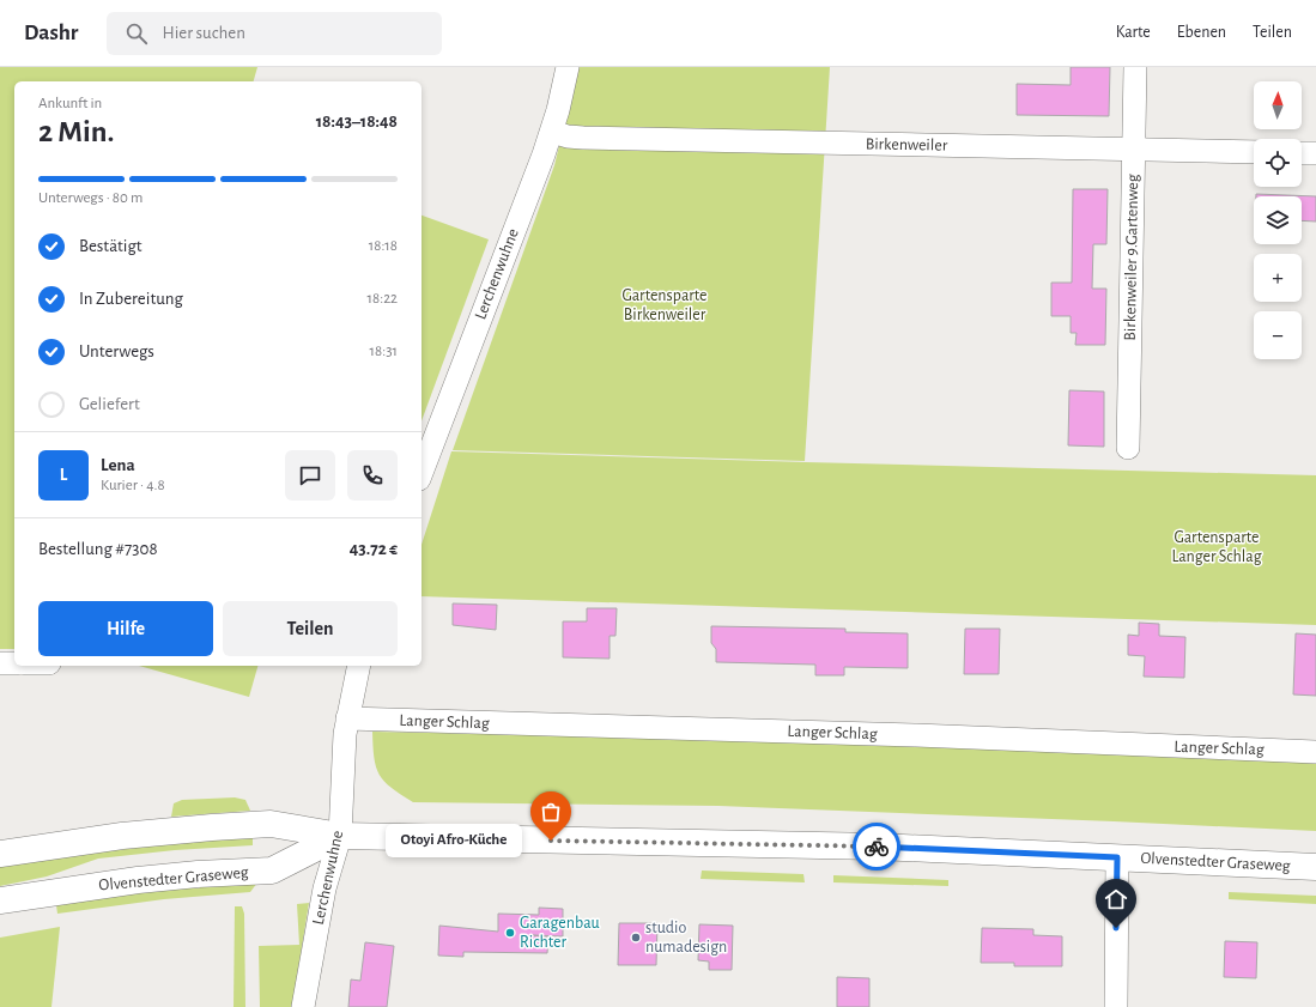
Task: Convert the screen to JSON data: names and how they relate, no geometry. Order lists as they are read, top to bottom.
{
  "streets": {
    "main road": ["Olvenstedter Graseweg"],
    "street": [
      "Birkenweiler",
      "Birkenweiler 9.Gartenweg",
      "Lerchenwuhne",
      "Langer Schlag"
    ]
  },
  "crossings": [
    ["Birkenweiler", "Birkenweiler 9.Gartenweg"],
    ["Birkenweiler", "Lerchenwuhne"],
    ["Lerchenwuhne", "Langer Schlag"],
    ["Lerchenwuhne", "Olvenstedter Graseweg"]
  ],
  "parks": ["Gartensparte Birkenweiler", "Gartensparte Langer Schlag"],
  "places": ["Otoyi Afro-Küche", "Garagenbau Richter", "studio numadesign"],
  "north": "top",
  "page": {
    "header": "Dashr",
    "search": "Hier suchen",
    "nav": ["Karte", "Ebenen", "Teilen"],
    "map_buttons": ["+", "−"],
    "heading": ["2 Min.", "Ankunft in", "18:43–18:48"],
    "panel": [
      "Lena",
      "Kurier · 4.8",
      "Bestellung #7308",
      "43.72 €"
    ],
    "bar": "Unterwegs · 80 m",
    "list": [
      ["Bestätigt", "18:18"],
      ["In Zubereitung", "18:22"],
      ["Unterwegs", "18:31"],
      "Geliefert"
    ],
    "round": "L",
    "buttons": ["Hilfe", "Teilen"],
    "bubble": "Otoyi Afro-Küche"
  }
}
